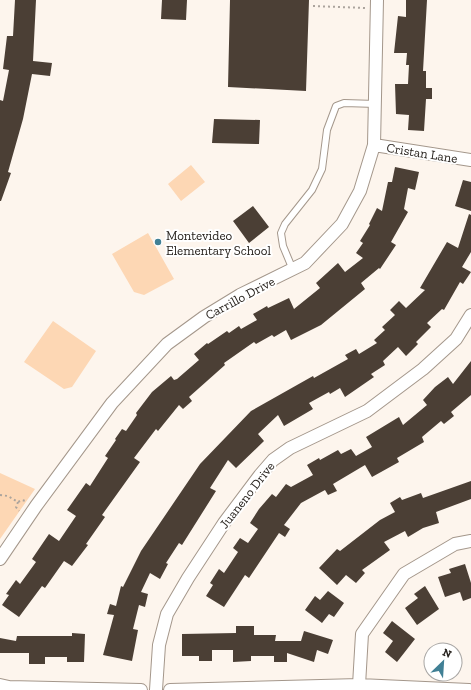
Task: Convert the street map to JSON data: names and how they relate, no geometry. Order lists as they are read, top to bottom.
{
  "streets": {
    "street": ["Cristan Lane", "Carrillo Drive", "Juaneno Drive"]
  },
  "crossings": [
    ["Cristan Lane", "Carrillo Drive"]
  ],
  "places": ["Montevideo Elementary School"],
  "north": "top right"
}
